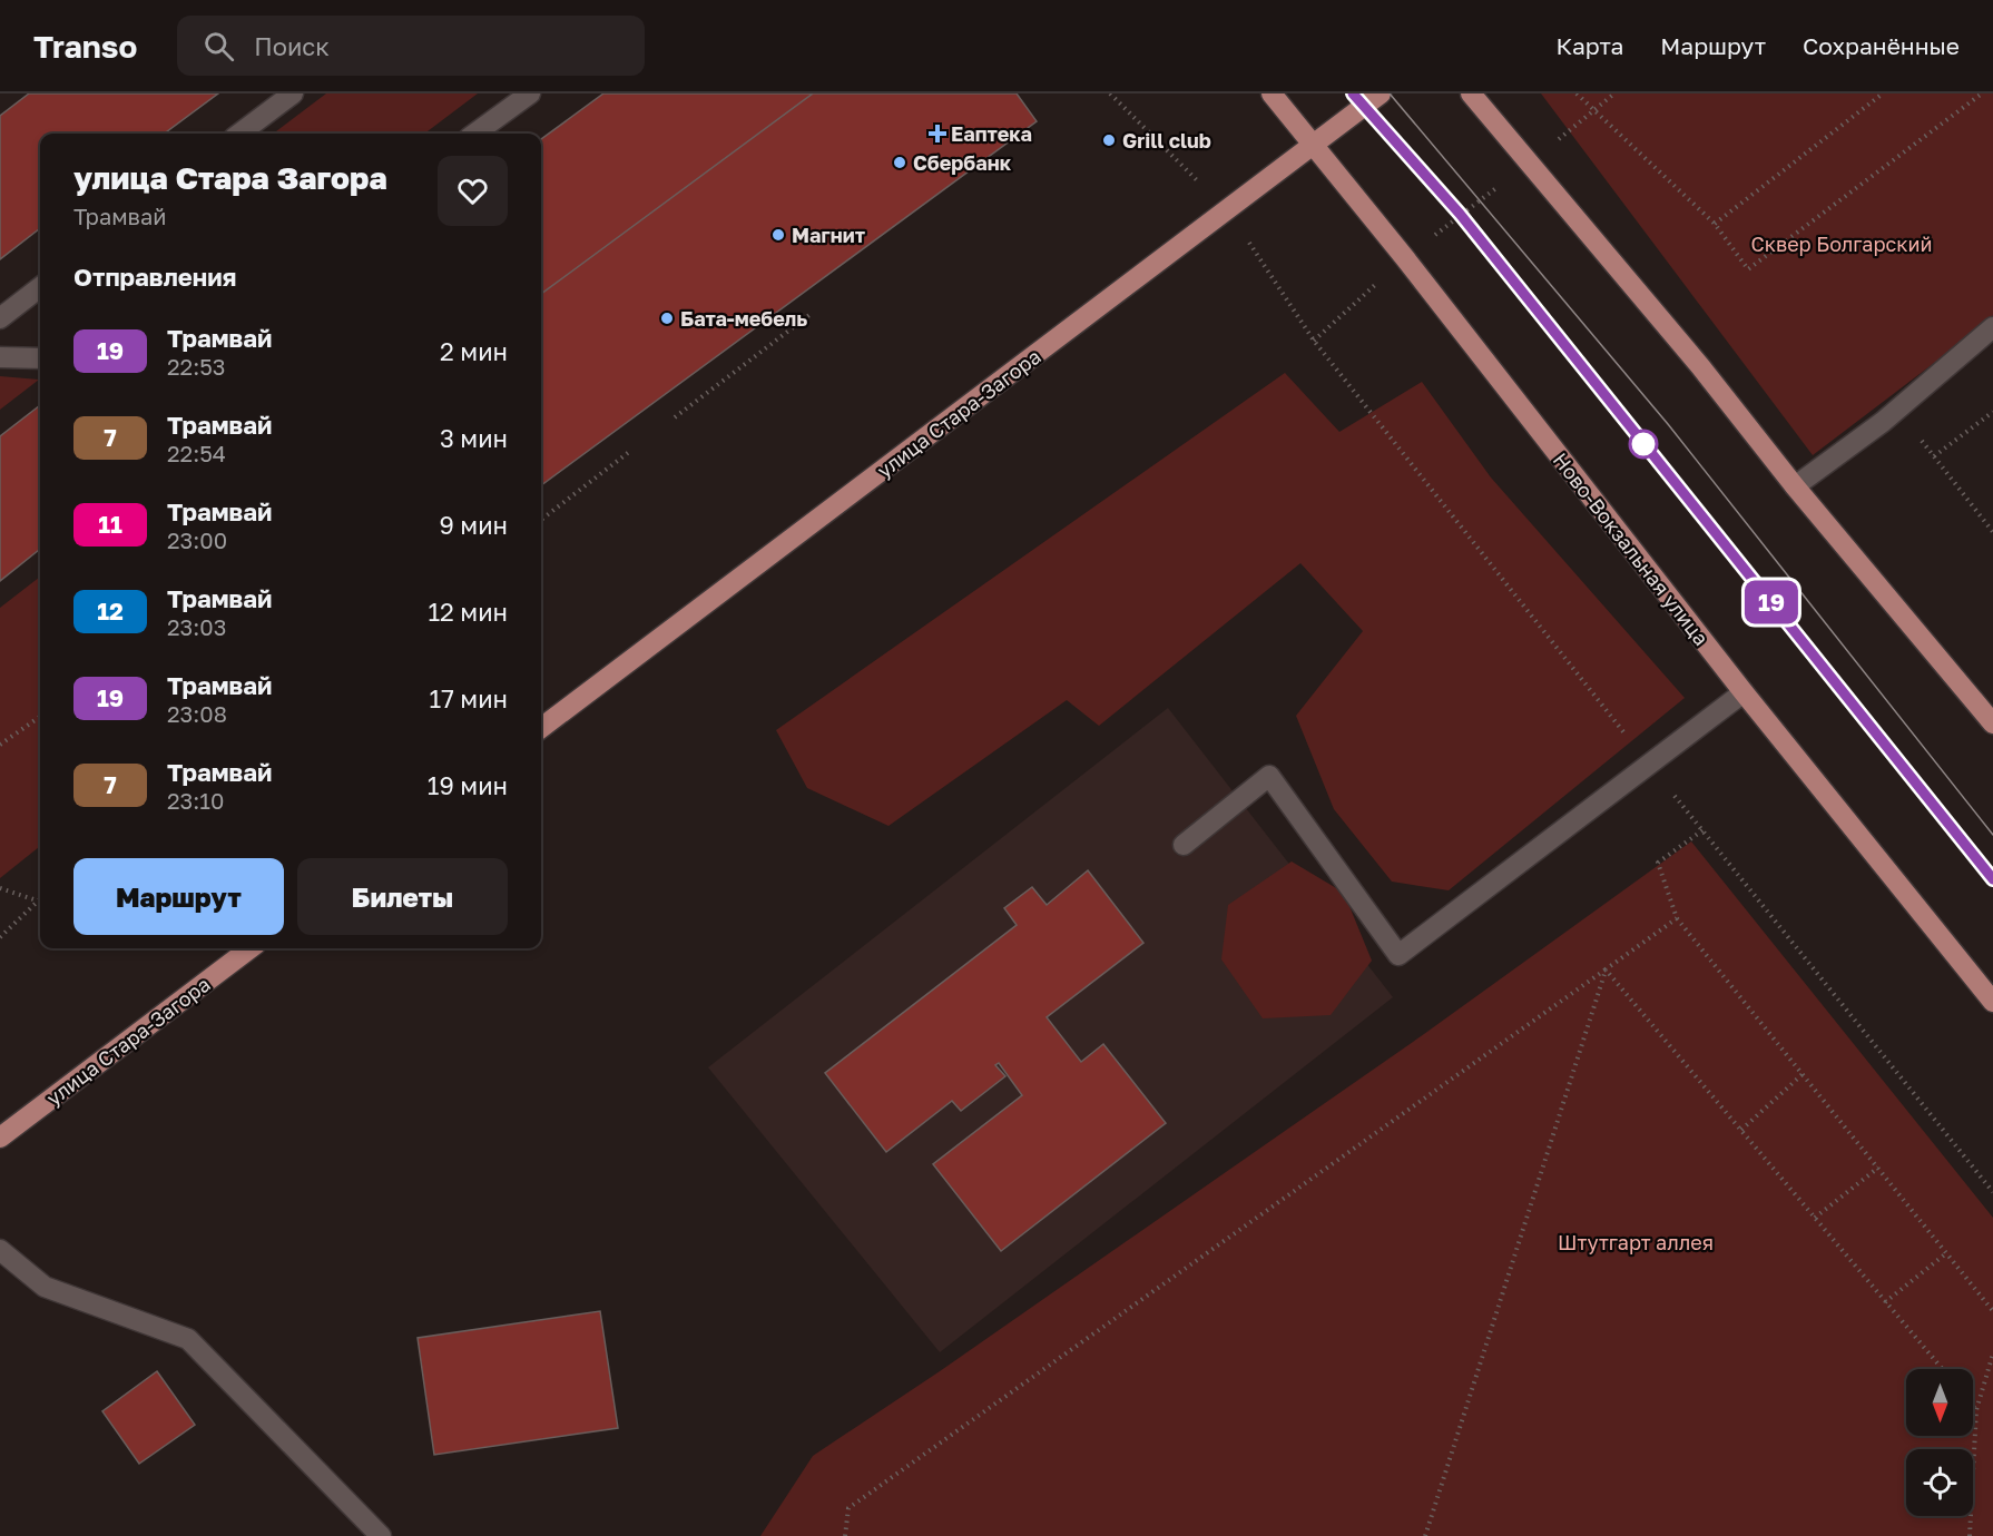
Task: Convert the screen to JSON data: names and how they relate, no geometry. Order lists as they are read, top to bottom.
{
  "streets": {
    "main road": ["улица Стара-Загора", "Ново-Вокзальная улица"]
  },
  "crossings": [
    ["улица Стара-Загора", "Ново-Вокзальная улица"]
  ],
  "parks": ["Сквер Болгарский", "Штутгарт аллея"],
  "places": {
    "health": ["Еаптека"],
    "other": [
      "Grill club",
      "Сбербанк",
      "Магнит",
      "Бата-мебель"
    ]
  },
  "lines": ["tram line 19"],
  "north": "bottom",
  "page": {
    "header": "Transo",
    "search": "Поиск",
    "nav": ["Карта", "Маршрут", "Сохранённые"],
    "on_map": "19",
    "heading": [
      ["улица Стара Загора", "Трамвай"],
      "Отправления"
    ],
    "list": [
      {
        "mark": "19",
        "name": "Трамвай",
        "note": "22:53",
        "value": "2 мин"
      },
      {
        "mark": "7",
        "name": "Трамвай",
        "note": "22:54",
        "value": "3 мин"
      },
      {
        "mark": "11",
        "name": "Трамвай",
        "note": "23:00",
        "value": "9 мин"
      },
      {
        "mark": "12",
        "name": "Трамвай",
        "note": "23:03",
        "value": "12 мин"
      },
      {
        "mark": "19",
        "name": "Трамвай",
        "note": "23:08",
        "value": "17 мин"
      },
      {
        "mark": "7",
        "name": "Трамвай",
        "note": "23:10",
        "value": "19 мин"
      }
    ],
    "buttons": ["Маршрут", "Билеты"]
  }
}
